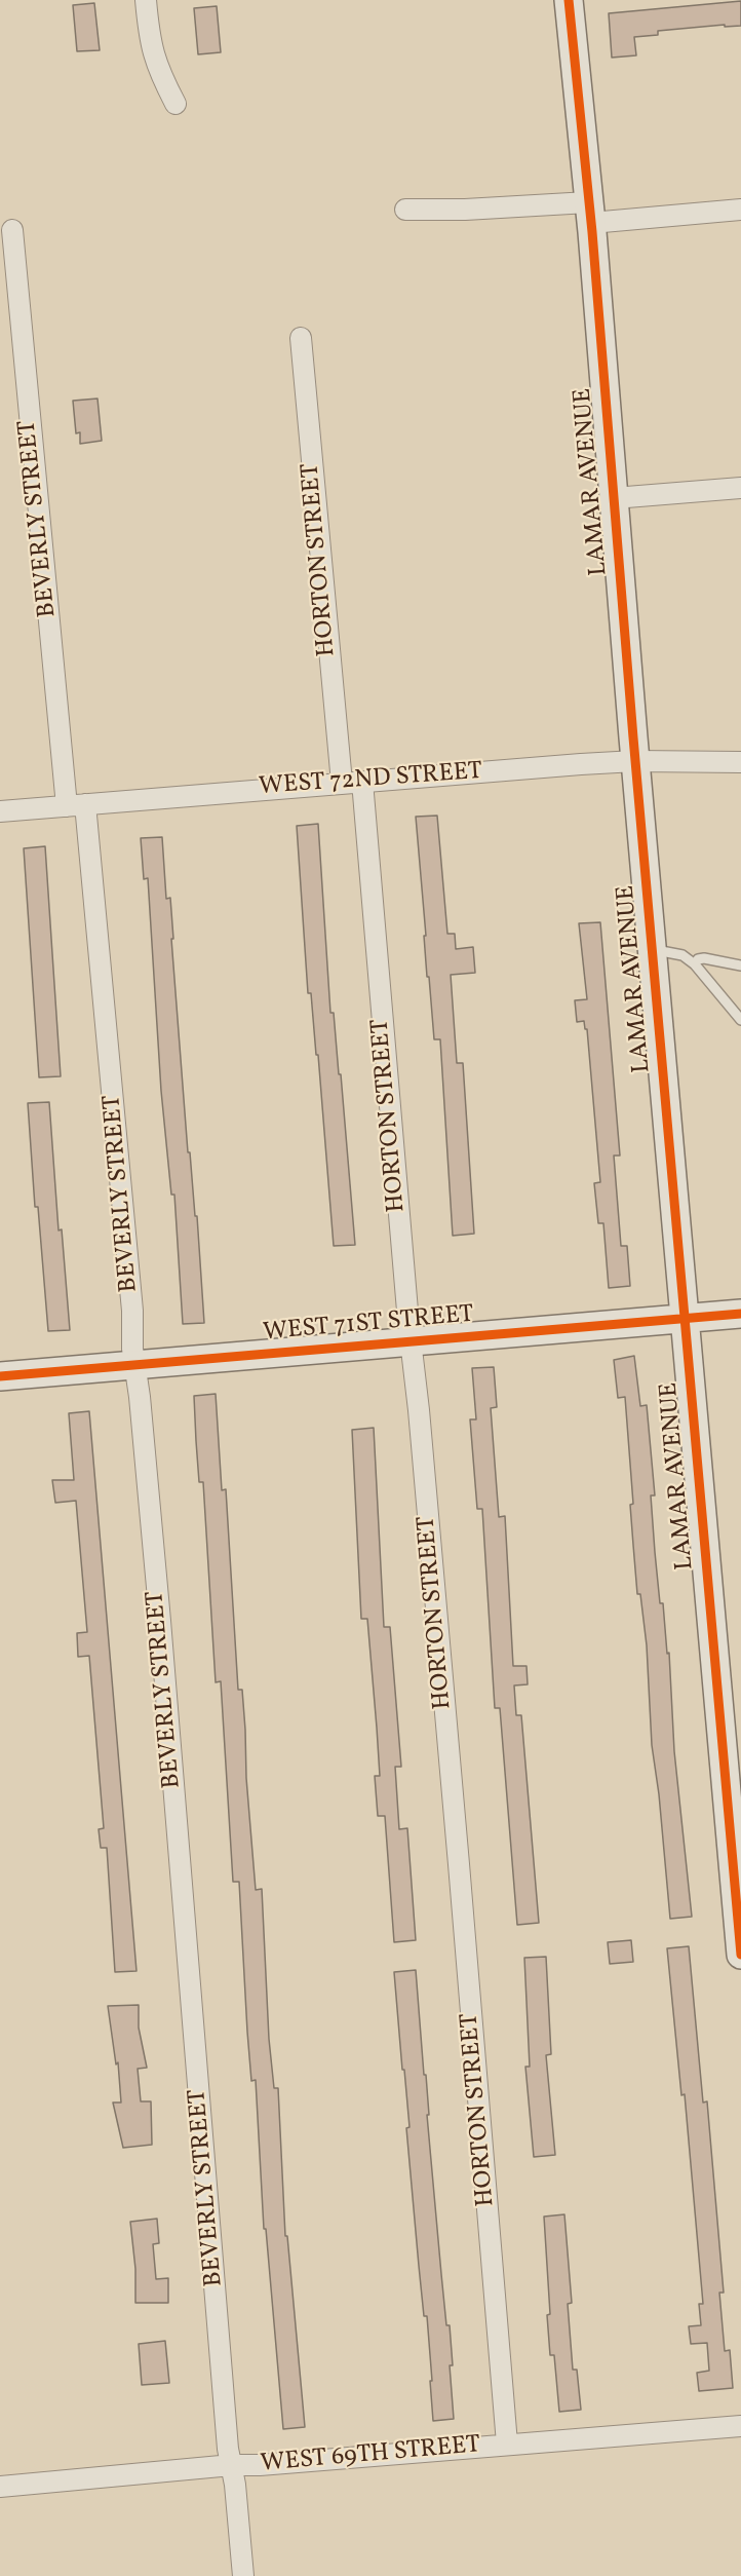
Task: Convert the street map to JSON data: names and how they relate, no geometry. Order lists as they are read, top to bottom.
{
  "streets": {
    "street": [
      "LAMAR AVENUE",
      "BEVERLY STREET",
      "HORTON STREET",
      "WEST 72ND STREET",
      "WEST 71ST STREET",
      "WEST 69TH STREET"
    ]
  },
  "crossings": [
    ["LAMAR AVENUE", "WEST 72ND STREET"],
    ["LAMAR AVENUE", "WEST 71ST STREET"],
    ["BEVERLY STREET", "WEST 72ND STREET"],
    ["BEVERLY STREET", "WEST 71ST STREET"],
    ["BEVERLY STREET", "WEST 69TH STREET"],
    ["HORTON STREET", "WEST 72ND STREET"],
    ["HORTON STREET", "WEST 71ST STREET"],
    ["HORTON STREET", "WEST 69TH STREET"]
  ]
}
